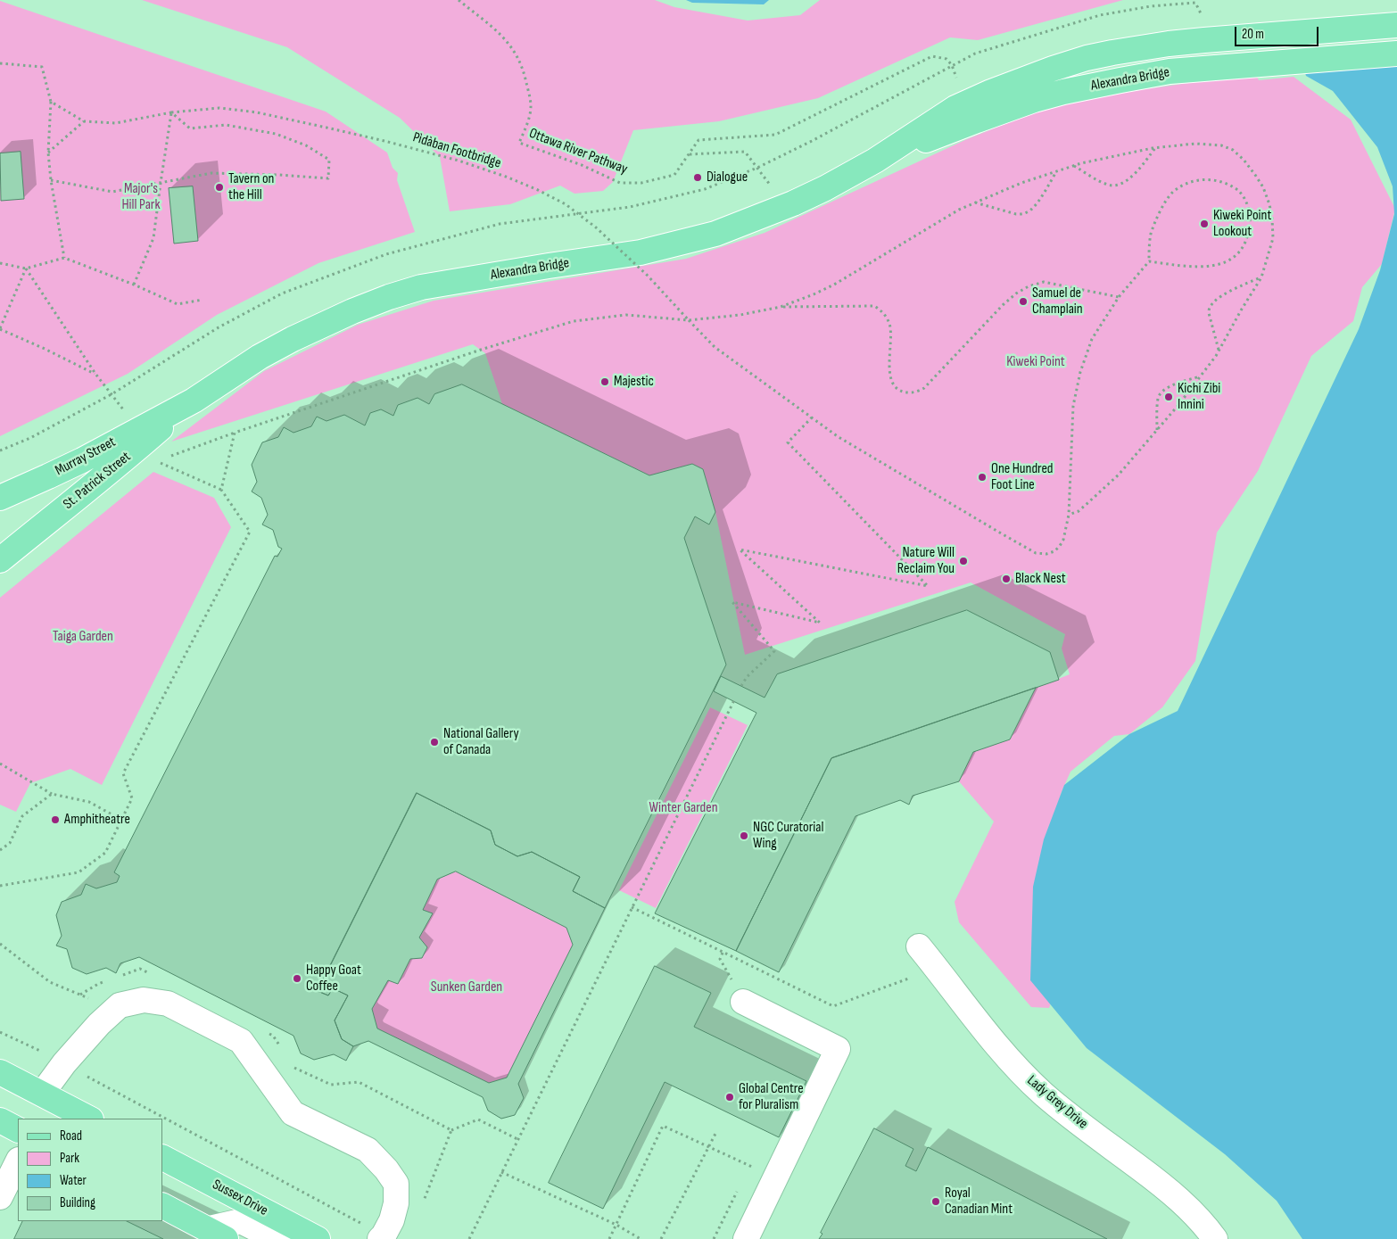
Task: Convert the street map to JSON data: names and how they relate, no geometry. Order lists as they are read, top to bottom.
{
  "streets": {
    "main road": [
      "Alexandra Bridge",
      "Murray Street",
      "St. Patrick Street",
      "Sussex Drive"
    ],
    "street": ["Lady Grey Drive"],
    "path": ["Pìdàban Footbridge", "Ottawa River Pathway"]
  },
  "crossings": [
    ["Alexandra Bridge", "Murray Street"],
    ["Alexandra Bridge", "St. Patrick Street"],
    ["Murray Street", "St. Patrick Street"]
  ],
  "parks": [
    "Major's Hill Park",
    "Kìwekì Point",
    "Taiga Garden",
    "Winter Garden",
    "Sunken Garden"
  ],
  "places": [
    "Dialogue",
    "Tavern on the Hill",
    "Kìwekì Point Lookout",
    "Samuel de Champlain",
    "Majestic",
    "Kichi Zibi Innini",
    "One Hundred Foot Line",
    "Nature Will Reclaim You",
    "Black Nest",
    "National Gallery of Canada",
    "Amphitheatre",
    "NGC Curatorial Wing",
    "Happy Goat Coffee",
    "Global Centre for Pluralism",
    "Royal Canadian Mint"
  ],
  "legend": [
    "Road",
    "Park",
    "Water",
    "Building"
  ],
  "scale_bar": "20 m"
}
